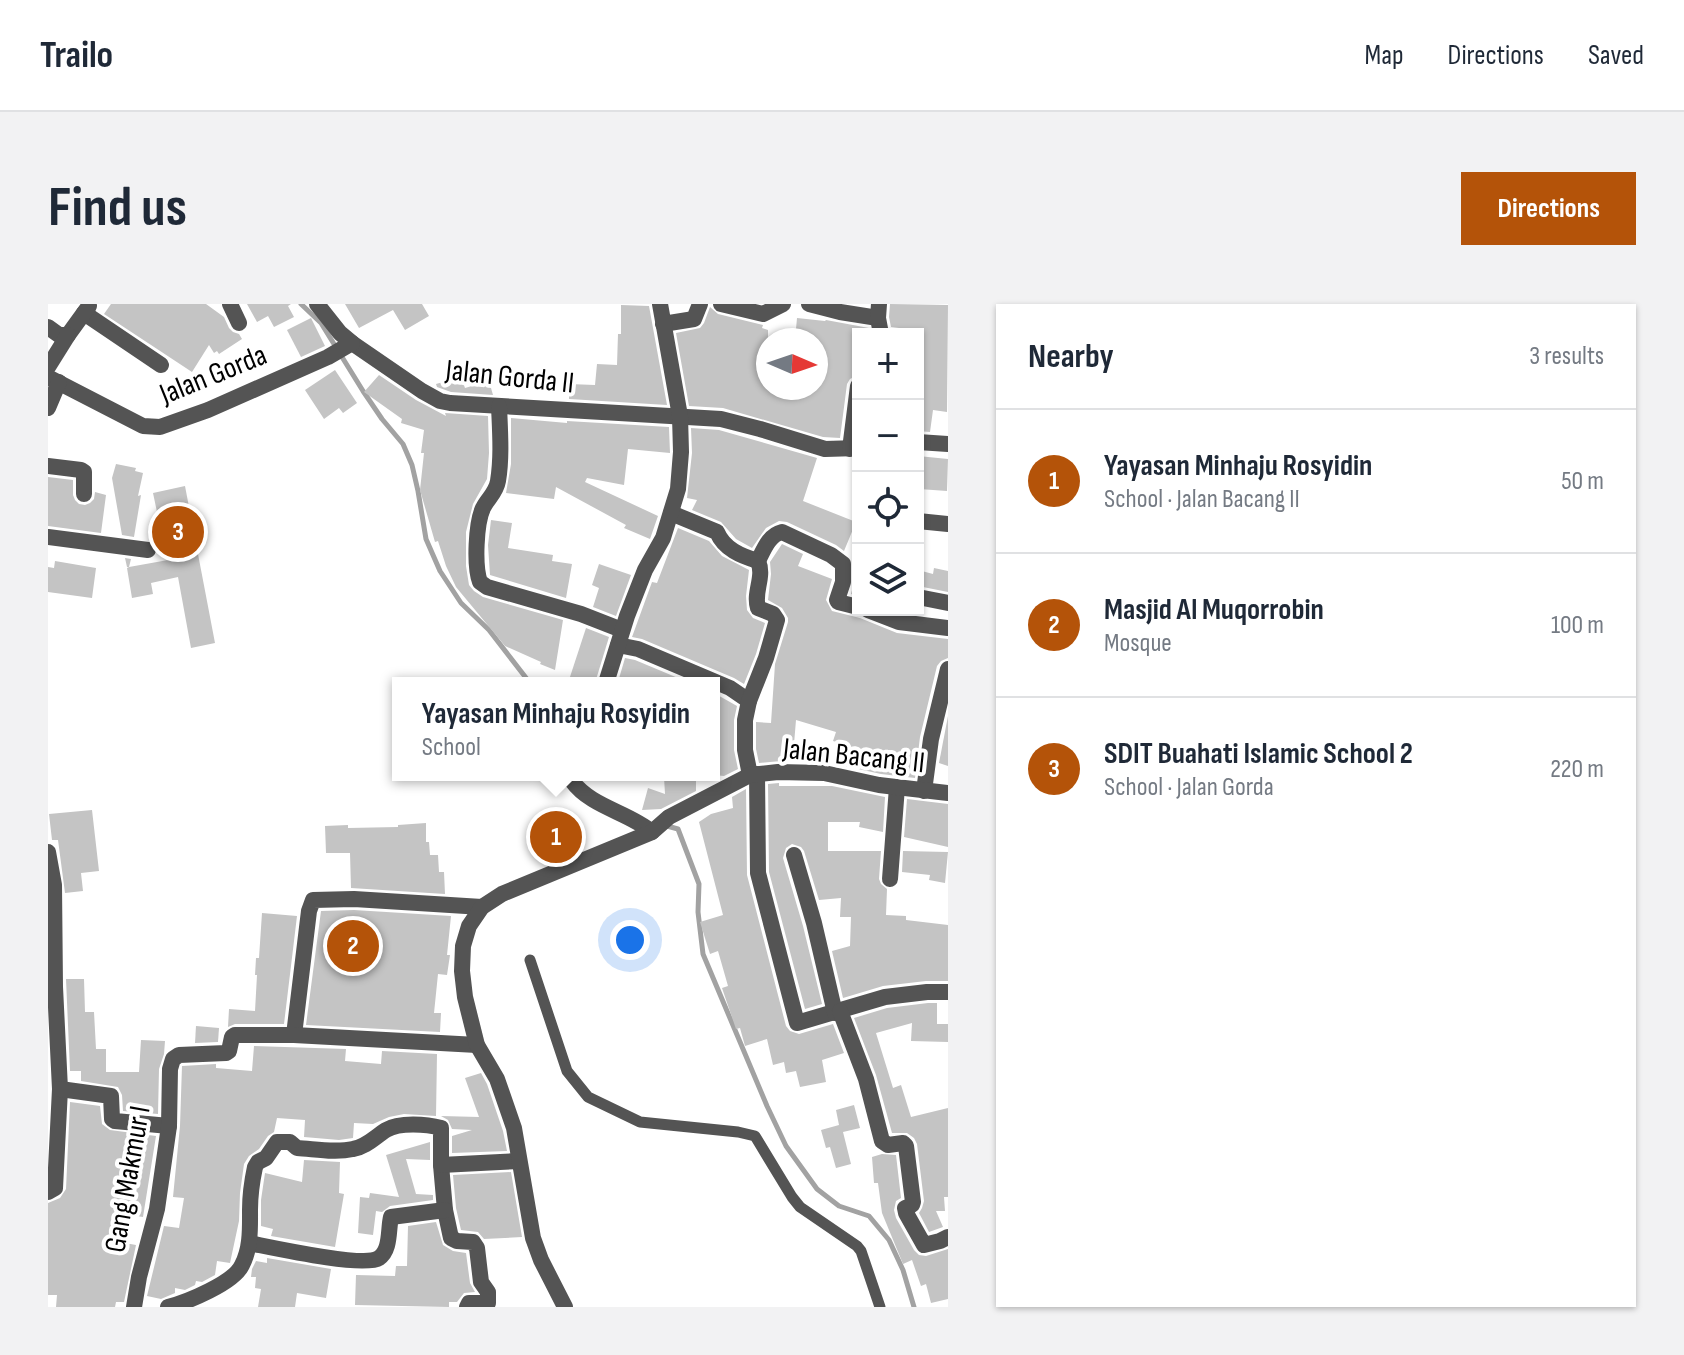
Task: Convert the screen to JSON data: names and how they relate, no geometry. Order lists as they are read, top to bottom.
{
  "streets": {
    "street": [
      "Jalan Gorda",
      "Jalan Gorda II",
      "Jalan Bacang II",
      "Gang Makmur I"
    ]
  },
  "crossings": [
    ["Jalan Gorda", "Jalan Gorda II"]
  ],
  "north": "right",
  "page": {
    "header": "Trailo",
    "nav": ["Map", "Directions", "Saved"],
    "buttons": "Directions",
    "title": "Find us",
    "heading": ["Nearby", "3 results"],
    "map_buttons": ["+", "−"],
    "list": [
      {
        "mark": "1",
        "name": "Yayasan Minhaju Rosyidin",
        "note": "School · Jalan Bacang II",
        "value": "50 m"
      },
      {
        "mark": "2",
        "name": "Masjid Al Muqorrobin",
        "note": "Mosque",
        "value": "100 m"
      },
      {
        "mark": "3",
        "name": "SDIT Buahati Islamic School 2",
        "note": "School · Jalan Gorda",
        "value": "220 m"
      }
    ],
    "pins": ["3", "1", "2"],
    "popup": ["Yayasan Minhaju Rosyidin", "School"]
  }
}
